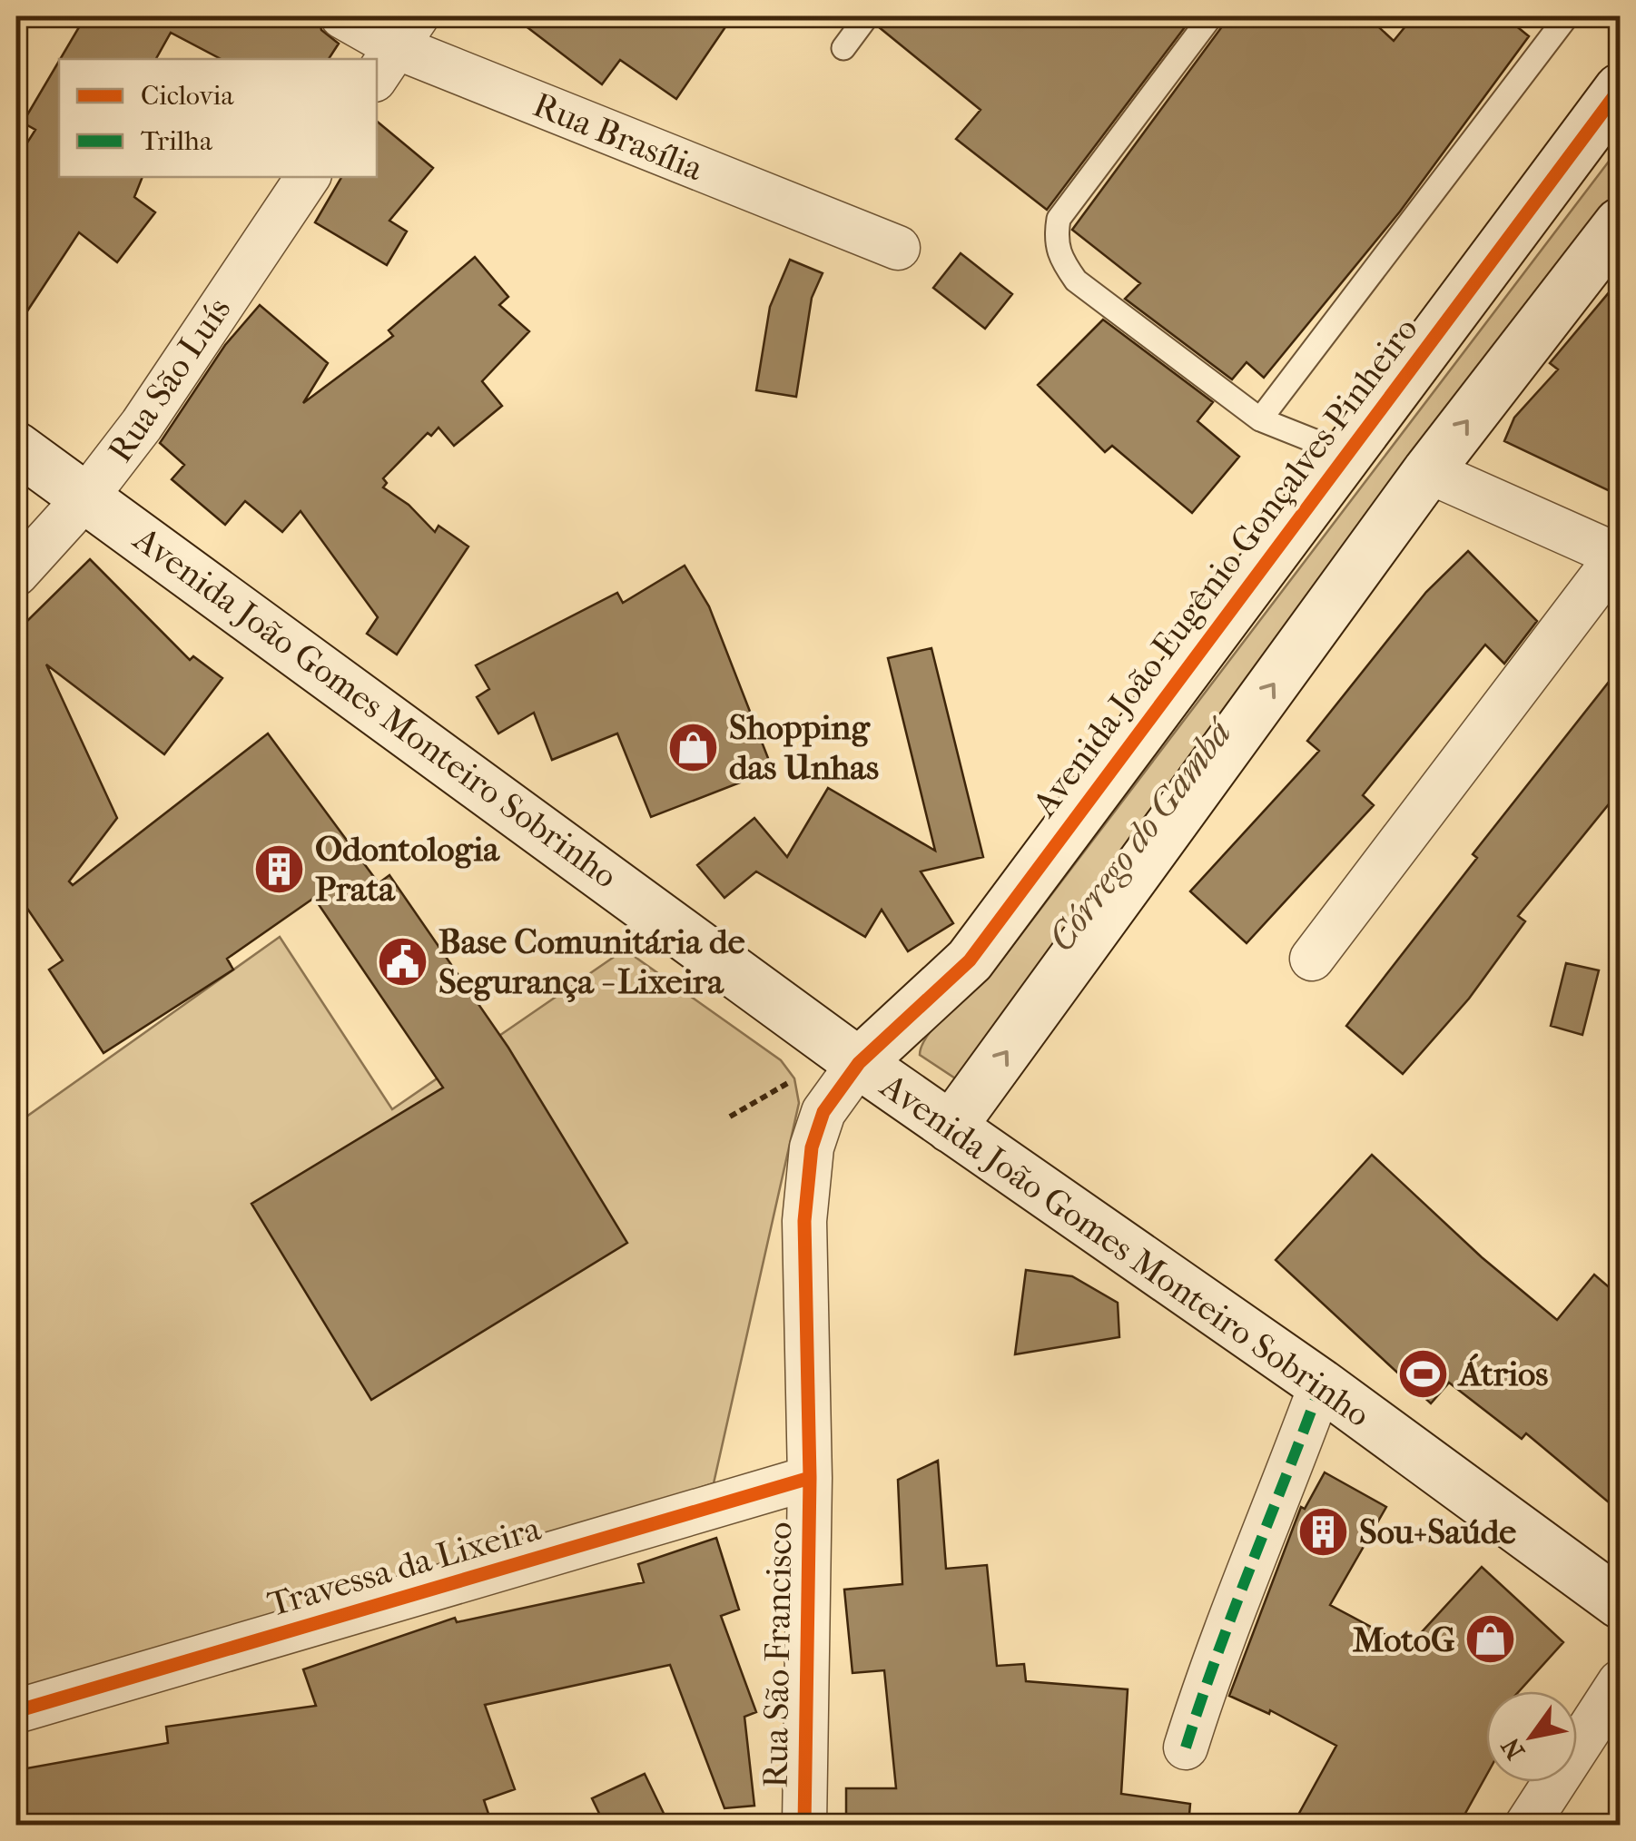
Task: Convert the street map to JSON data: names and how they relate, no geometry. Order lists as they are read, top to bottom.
{
  "streets": {
    "street": [
      "Rua Brasília",
      "Rua São Luís",
      "Avenida João Eugênio Gonçalves Pinheiro",
      "Avenida João Gomes Monteiro Sobrinho",
      "Travessa da Lixeira",
      "Rua São Francisco"
    ]
  },
  "crossings": [
    ["Rua São Luís", "Avenida João Gomes Monteiro Sobrinho"],
    ["Avenida João Eugênio Gonçalves Pinheiro", "Avenida João Gomes Monteiro Sobrinho"],
    ["Avenida João Eugênio Gonçalves Pinheiro", "Rua São Francisco"],
    ["Avenida João Gomes Monteiro Sobrinho", "Rua São Francisco"],
    ["Travessa da Lixeira", "Rua São Francisco"]
  ],
  "water": ["Córrego do Gambá"],
  "places": {
    "shop": ["Shopping das Unhas", "MotoG"],
    "building": ["Odontologia Prata", "Sou+Saúde"],
    "public building": ["Base Comunitária de Segurança - Lixeira"],
    "sports": ["Átrios"]
  },
  "legend": ["Ciclovia", "Trilha"],
  "north": "bottom left"
}
